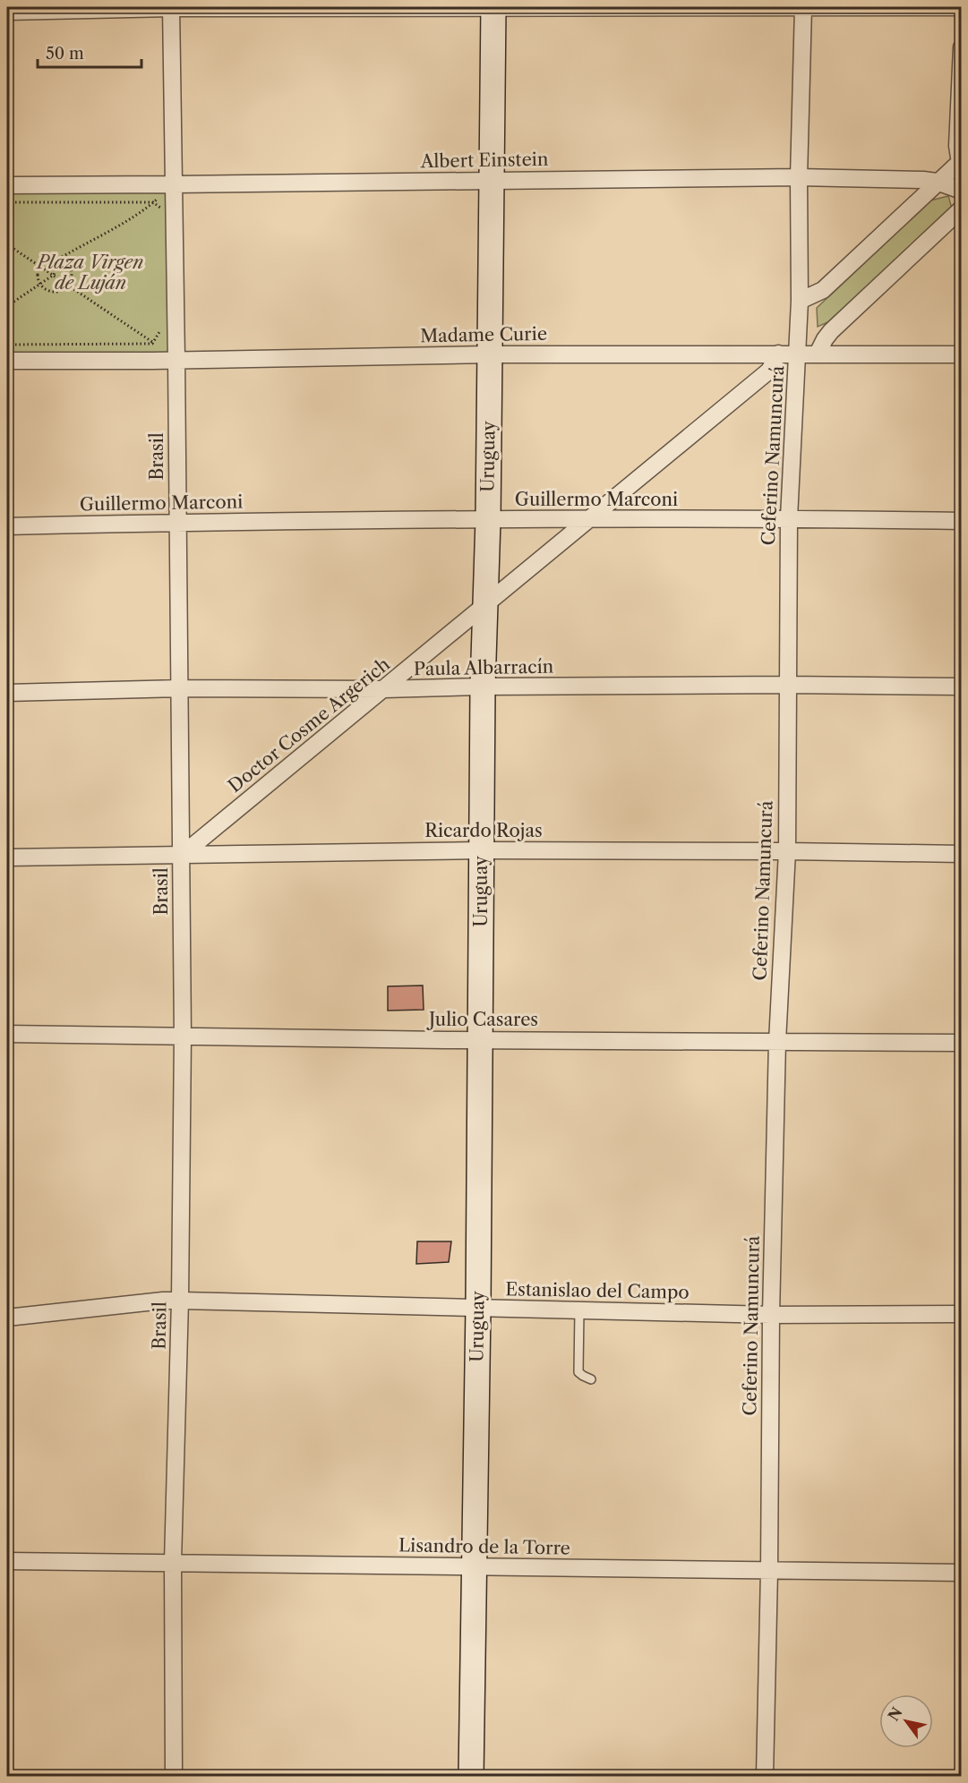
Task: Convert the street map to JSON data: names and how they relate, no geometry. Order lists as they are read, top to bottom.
{
  "streets": {
    "street": [
      "Albert Einstein",
      "Madame Curie",
      "Ceferino Namuncurá",
      "Brasil",
      "Uruguay",
      "Guillermo Marconi",
      "Paula Albarracín",
      "Doctor Cosme Argerich",
      "Ricardo Rojas",
      "Julio Casares",
      "Estanislao del Campo",
      "Lisandro de la Torre"
    ]
  },
  "crossings": [
    ["Albert Einstein", "Ceferino Namuncurá"],
    ["Albert Einstein", "Brasil"],
    ["Albert Einstein", "Uruguay"],
    ["Madame Curie", "Ceferino Namuncurá"],
    ["Madame Curie", "Brasil"],
    ["Madame Curie", "Uruguay"],
    ["Madame Curie", "Doctor Cosme Argerich"],
    ["Ceferino Namuncurá", "Guillermo Marconi"],
    ["Ceferino Namuncurá", "Paula Albarracín"],
    ["Ceferino Namuncurá", "Ricardo Rojas"],
    ["Ceferino Namuncurá", "Julio Casares"],
    ["Ceferino Namuncurá", "Estanislao del Campo"],
    ["Ceferino Namuncurá", "Lisandro de la Torre"],
    ["Brasil", "Guillermo Marconi"],
    ["Brasil", "Paula Albarracín"],
    ["Brasil", "Doctor Cosme Argerich"],
    ["Brasil", "Ricardo Rojas"],
    ["Brasil", "Julio Casares"],
    ["Brasil", "Estanislao del Campo"],
    ["Brasil", "Lisandro de la Torre"],
    ["Uruguay", "Guillermo Marconi"],
    ["Uruguay", "Paula Albarracín"],
    ["Uruguay", "Doctor Cosme Argerich"],
    ["Uruguay", "Ricardo Rojas"],
    ["Uruguay", "Julio Casares"],
    ["Uruguay", "Estanislao del Campo"],
    ["Uruguay", "Lisandro de la Torre"],
    ["Guillermo Marconi", "Doctor Cosme Argerich"],
    ["Paula Albarracín", "Doctor Cosme Argerich"],
    ["Doctor Cosme Argerich", "Ricardo Rojas"]
  ],
  "parks": ["Plaza Virgen de Luján"],
  "scale_bar": "50 m",
  "north": "top left"
}
